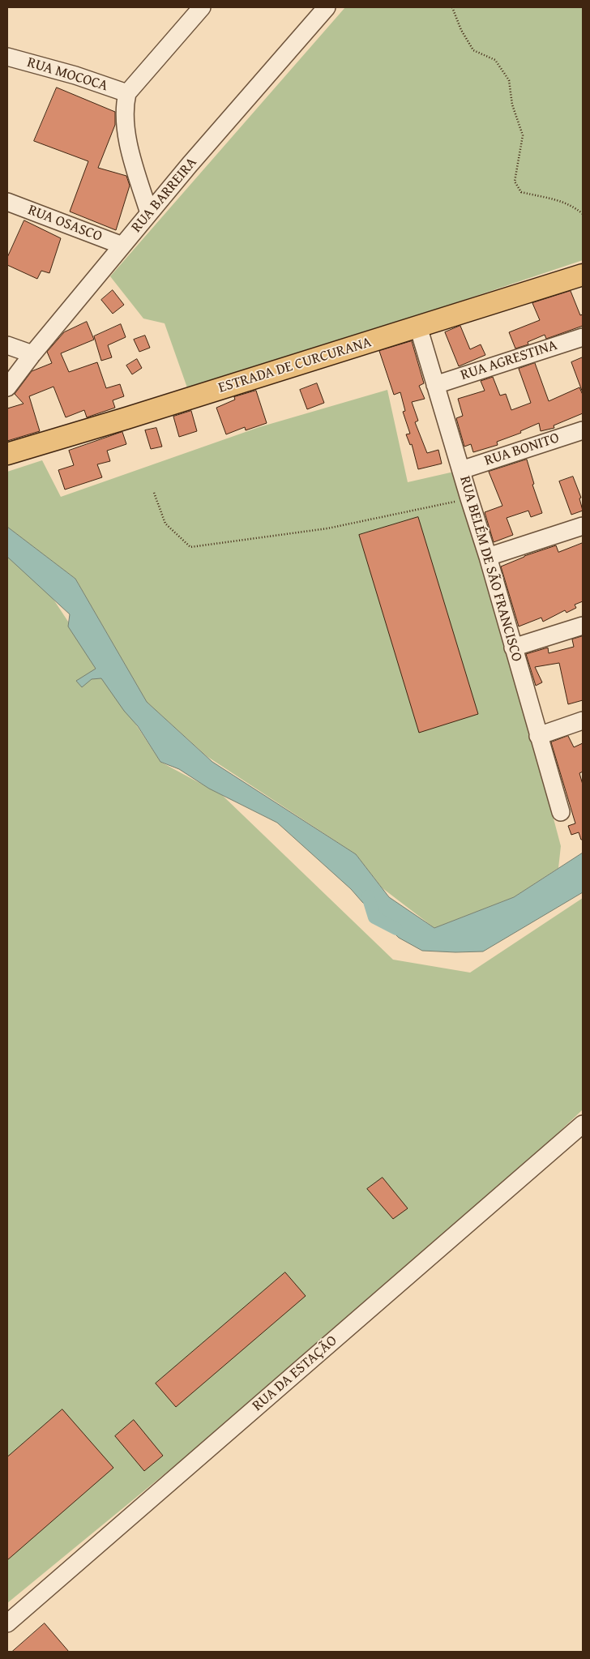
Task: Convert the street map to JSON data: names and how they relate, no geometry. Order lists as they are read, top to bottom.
{
  "streets": {
    "main road": ["ESTRADA DE CURCURANA"],
    "street": [
      "RUA MOCOCA",
      "RUA BARREIRA",
      "RUA OSASCO",
      "RUA AGRESTINA",
      "RUA BONITO",
      "RUA BELÉM DE SÃO FRANCISCO",
      "RUA DA ESTAÇÃO"
    ]
  },
  "crossings": [
    ["RUA BARREIRA", "RUA OSASCO"],
    ["RUA AGRESTINA", "RUA BELÉM DE SÃO FRANCISCO"],
    ["ESTRADA DE CURCURANA", "RUA BELÉM DE SÃO FRANCISCO"],
    ["RUA BONITO", "RUA BELÉM DE SÃO FRANCISCO"]
  ]
}
